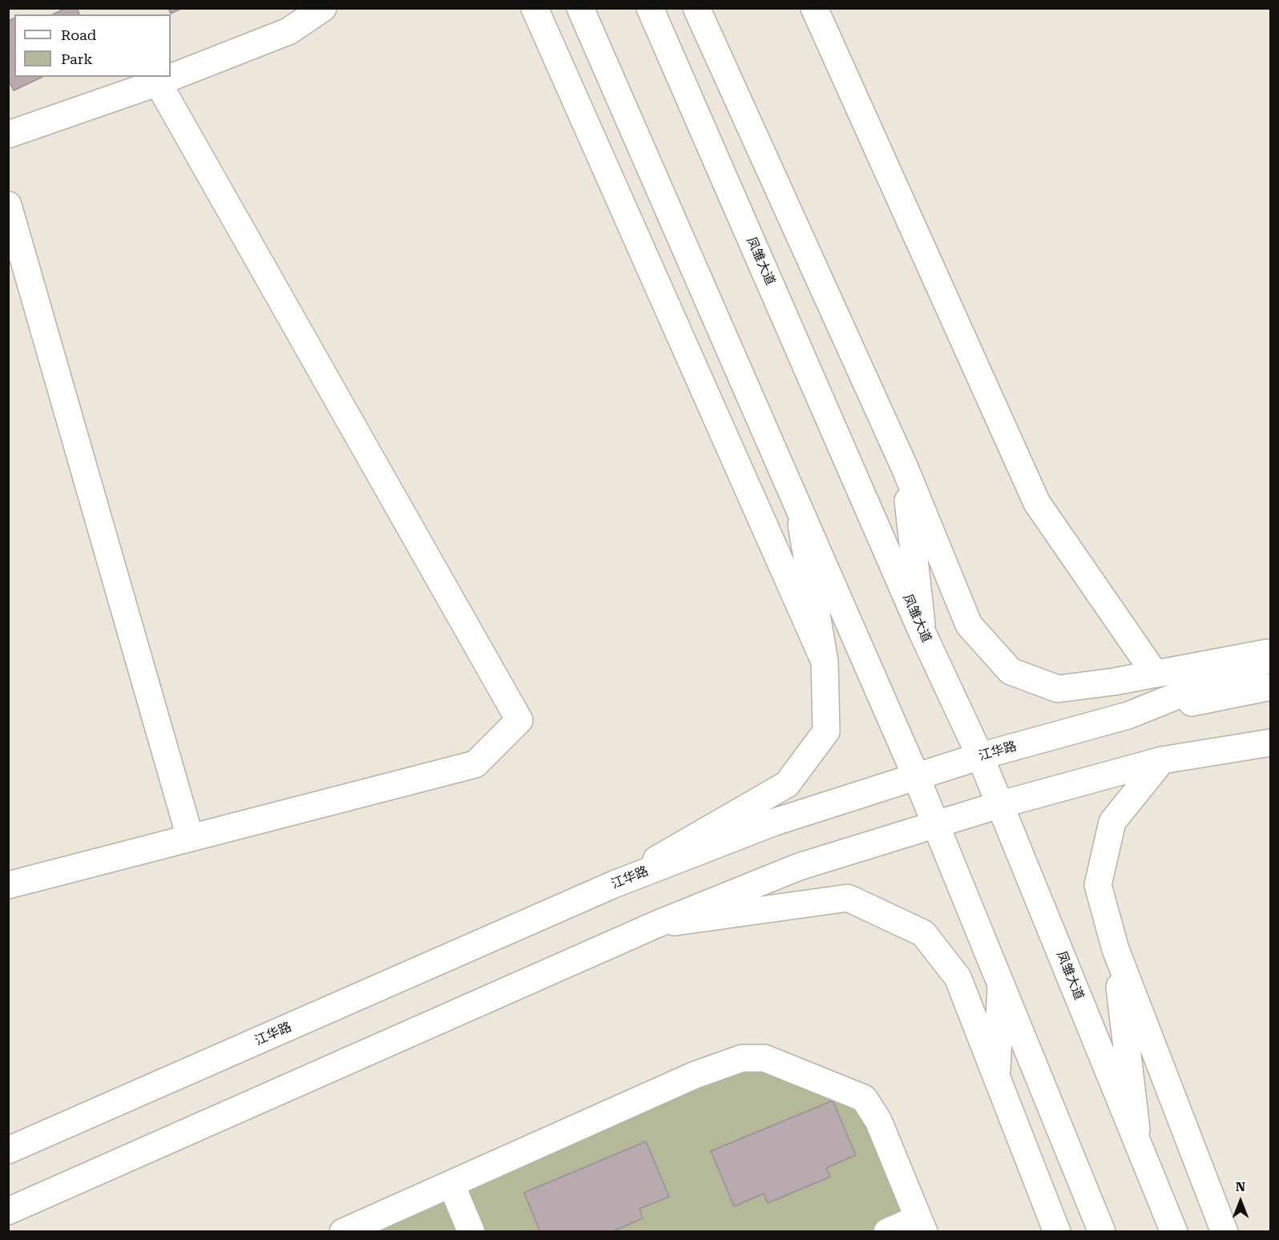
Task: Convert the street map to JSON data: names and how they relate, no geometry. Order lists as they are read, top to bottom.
{
  "streets": {
    "street": ["凤雏大道", "江华路"]
  },
  "crossings": [
    ["凤雏大道", "江华路"]
  ],
  "legend": ["Road", "Park"],
  "north": "top"
}
